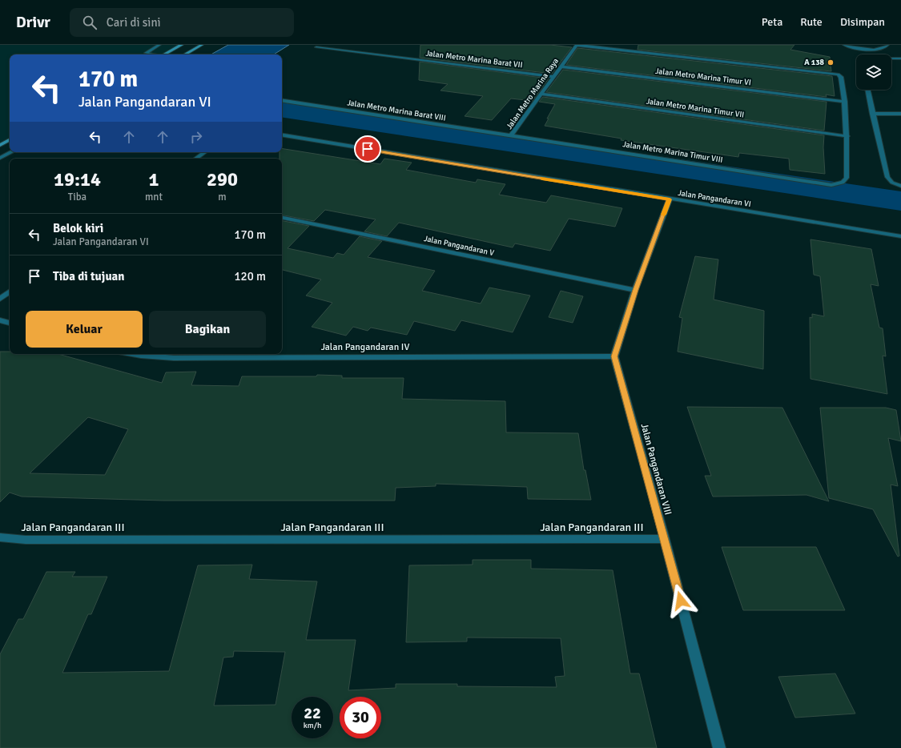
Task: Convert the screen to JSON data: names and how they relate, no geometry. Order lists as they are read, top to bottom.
{
  "streets": {
    "street": [
      "Jalan Metro Marina Barat VII",
      "Jalan Metro Marina Timur VI",
      "Jalan Metro Marina Raya",
      "Jalan Metro Marina Timur VII",
      "Jalan Metro Marina Barat VIII",
      "Jalan Metro Marina Timur VIII",
      "Jalan Pangandaran VI",
      "Jalan Pangandaran V",
      "Jalan Pangandaran IV",
      "Jalan Pangandaran VIII",
      "Jalan Pangandaran III"
    ]
  },
  "crossings": [
    ["Jalan Metro Marina Barat VII", "Jalan Metro Marina Raya"],
    ["Jalan Metro Marina Timur VI", "Jalan Metro Marina Raya"],
    ["Jalan Metro Marina Raya", "Jalan Metro Marina Timur VII"],
    ["Jalan Metro Marina Raya", "Jalan Metro Marina Barat VIII"],
    ["Jalan Metro Marina Raya", "Jalan Metro Marina Timur VIII"],
    ["Jalan Metro Marina Timur VII", "Jalan Metro Marina Timur VIII"],
    ["Jalan Metro Marina Barat VIII", "Jalan Metro Marina Timur VIII"],
    ["Jalan Pangandaran IV", "Jalan Pangandaran VIII"],
    ["Jalan Pangandaran VIII", "Jalan Pangandaran III"]
  ],
  "places": ["A 138"],
  "page": {
    "header": "Drivr",
    "search": "Cari di sini",
    "nav": ["Peta", "Rute", "Disimpan"],
    "turn": ["170 m", "Jalan Pangandaran VI"],
    "eta": [
      "19:14",
      "Tiba",
      "1",
      "mnt",
      "290",
      "m"
    ],
    "list": [
      {
        "name": "Belok kiri",
        "note": "Jalan Pangandaran VI",
        "value": "170 m"
      },
      {
        "name": "Tiba di tujuan",
        "value": "120 m"
      }
    ],
    "buttons": ["Keluar", "Bagikan"],
    "speed": "22 km/h",
    "limit": "30"
  }
}
